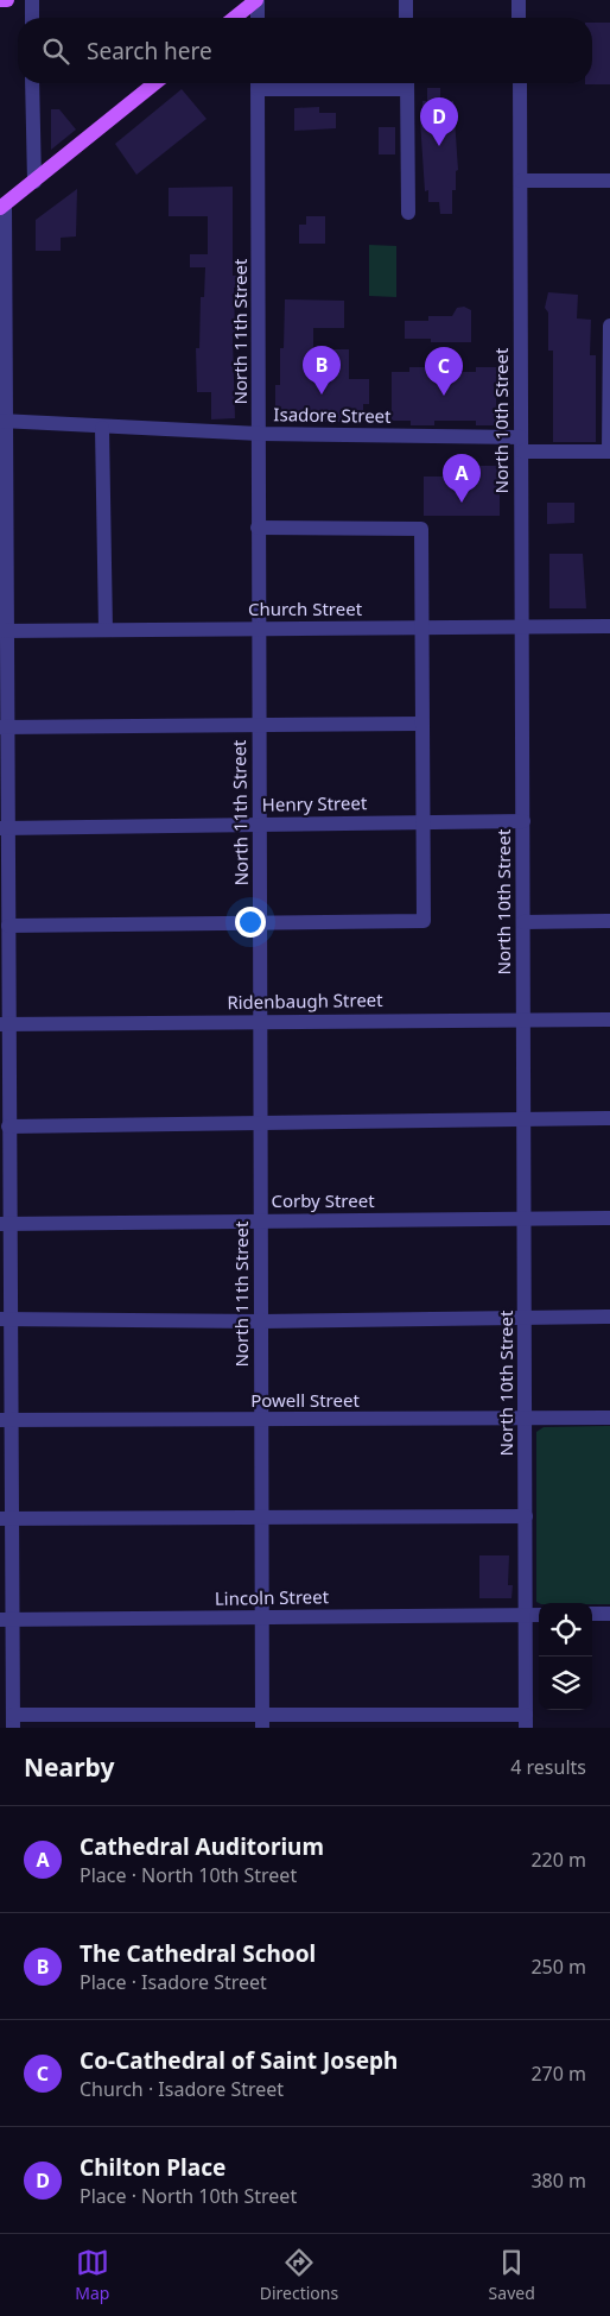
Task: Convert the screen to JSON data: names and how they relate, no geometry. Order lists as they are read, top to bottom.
{
  "streets": {
    "street": [
      "North 11th Street",
      "Isadore Street",
      "North 10th Street",
      "Church Street",
      "Henry Street",
      "Ridenbaugh Street",
      "Corby Street",
      "Powell Street",
      "Lincoln Street"
    ]
  },
  "crossings": [
    ["North 11th Street", "Isadore Street"],
    ["North 11th Street", "Church Street"],
    ["North 11th Street", "Henry Street"],
    ["North 11th Street", "Ridenbaugh Street"],
    ["North 11th Street", "Corby Street"],
    ["North 11th Street", "Powell Street"],
    ["North 11th Street", "Lincoln Street"],
    ["Isadore Street", "North 10th Street"],
    ["North 10th Street", "Church Street"],
    ["North 10th Street", "Henry Street"],
    ["North 10th Street", "Ridenbaugh Street"],
    ["North 10th Street", "Corby Street"],
    ["North 10th Street", "Powell Street"],
    ["North 10th Street", "Lincoln Street"]
  ],
  "page": {
    "search": "Search here",
    "pins": [
      "D",
      "B",
      "C",
      "A"
    ],
    "heading": ["Nearby", "4 results"],
    "list": [
      {
        "mark": "A",
        "name": "Cathedral Auditorium",
        "note": "Place · North 10th Street",
        "value": "220 m"
      },
      {
        "mark": "B",
        "name": "The Cathedral School",
        "note": "Place · Isadore Street",
        "value": "250 m"
      },
      {
        "mark": "C",
        "name": "Co-Cathedral of Saint Joseph",
        "note": "Church · Isadore Street",
        "value": "270 m"
      },
      {
        "mark": "D",
        "name": "Chilton Place",
        "note": "Place · North 10th Street",
        "value": "380 m"
      }
    ],
    "nav": ["Map", "Directions", "Saved"]
  }
}
